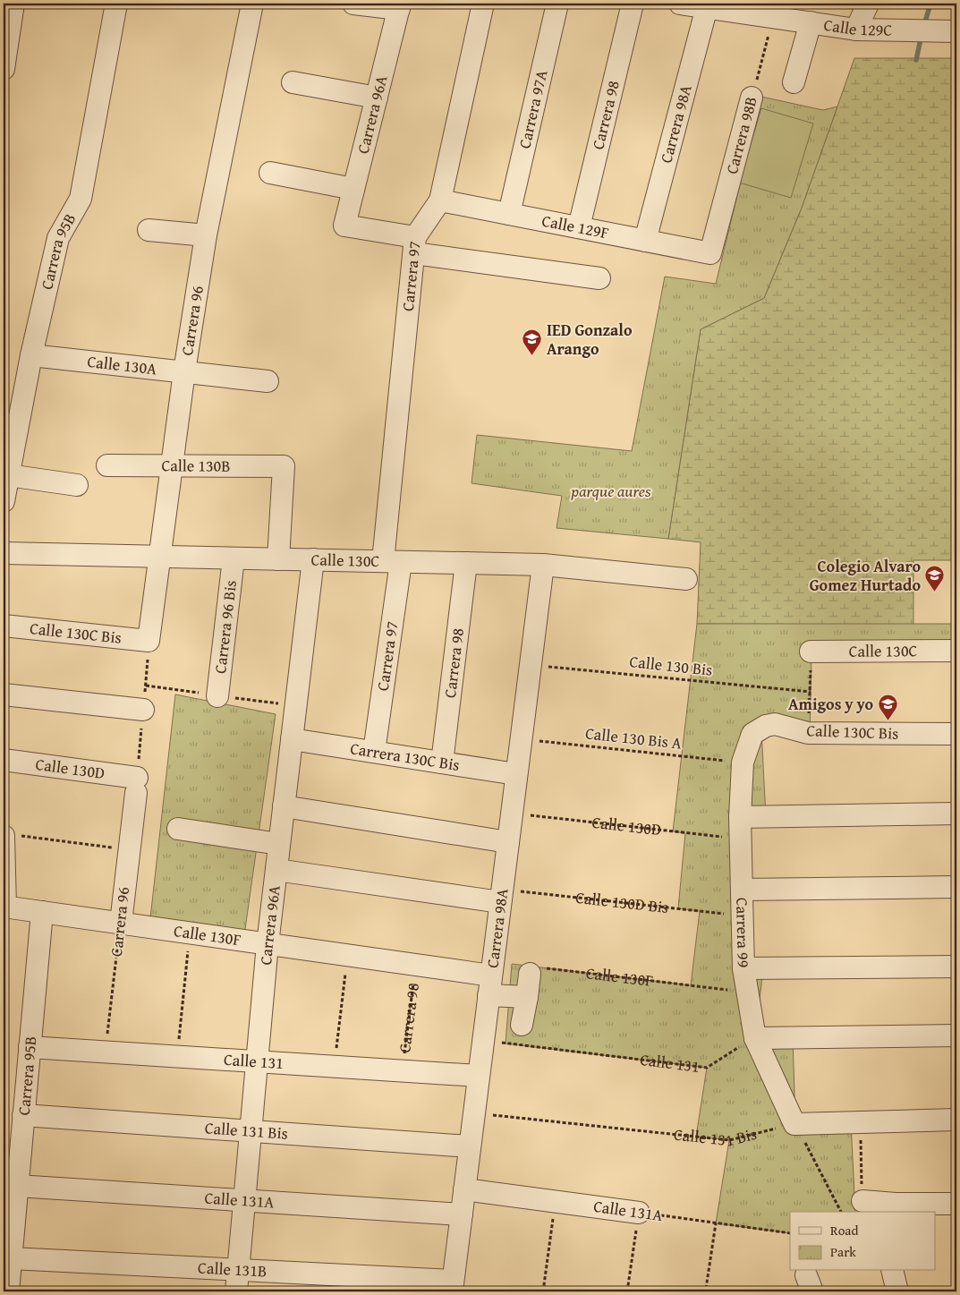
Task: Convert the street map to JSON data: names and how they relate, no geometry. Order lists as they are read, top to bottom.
{
  "streets": {
    "street": [
      "Calle 129C",
      "Carrera 97A",
      "Carrera 96A",
      "Carrera 98",
      "Carrera 98A",
      "Carrera 98B",
      "Calle 129F",
      "Carrera 95B",
      "Carrera 97",
      "Carrera 96",
      "Calle 130A",
      "Calle 130B",
      "Calle 130C",
      "Carrera 96 Bis",
      "Calle 130C Bis",
      "Carrera 130C Bis",
      "Calle 130D",
      "Carrera 99",
      "Calle 130F",
      "Calle 131",
      "Calle 131 Bis",
      "Calle 131A",
      "Calle 131B"
    ],
    "path": ["Calle 130 Bis", "Calle 130 Bis A", "Calle 130D Bis"]
  },
  "crossings": [
    ["Calle 129C", "Carrera 98A"],
    ["Calle 129C", "Carrera 98B"],
    ["Carrera 97A", "Calle 129F"],
    ["Carrera 96A", "Carrera 97"],
    ["Carrera 96A", "Calle 130C"],
    ["Carrera 96A", "Carrera 130C Bis"],
    ["Carrera 96A", "Calle 130F"],
    ["Carrera 96A", "Calle 131"],
    ["Carrera 96A", "Calle 131 Bis"],
    ["Carrera 96A", "Calle 131A"],
    ["Carrera 96A", "Calle 131B"],
    ["Carrera 98", "Calle 129F"],
    ["Carrera 98", "Calle 130C"],
    ["Carrera 98", "Carrera 130C Bis"],
    ["Carrera 98", "Calle 130F"],
    ["Carrera 98", "Calle 131"],
    ["Carrera 98A", "Calle 129F"],
    ["Carrera 98A", "Calle 130C"],
    ["Carrera 98A", "Calle 130 Bis"],
    ["Carrera 98A", "Calle 130 Bis A"],
    ["Carrera 98A", "Carrera 130C Bis"],
    ["Carrera 98A", "Calle 130D"],
    ["Carrera 98A", "Calle 130D Bis"],
    ["Carrera 98A", "Calle 130F"],
    ["Carrera 98A", "Calle 131"],
    ["Carrera 98A", "Calle 131 Bis"],
    ["Carrera 98A", "Calle 131A"],
    ["Carrera 98A", "Calle 131B"],
    ["Carrera 98B", "Calle 129F"],
    ["Calle 129F", "Carrera 97"],
    ["Carrera 95B", "Calle 130A"],
    ["Carrera 95B", "Calle 130F"],
    ["Carrera 95B", "Calle 131"],
    ["Carrera 95B", "Calle 131 Bis"],
    ["Carrera 95B", "Calle 131A"],
    ["Carrera 95B", "Calle 131B"],
    ["Carrera 97", "Calle 130C"],
    ["Carrera 97", "Carrera 130C Bis"],
    ["Carrera 96", "Calle 130A"],
    ["Carrera 96", "Calle 130B"],
    ["Carrera 96", "Calle 130C"],
    ["Carrera 96", "Calle 130C Bis"],
    ["Carrera 96", "Calle 130D"],
    ["Carrera 96", "Calle 130F"],
    ["Carrera 96", "Calle 131"],
    ["Calle 130B", "Calle 130C"],
    ["Calle 130C", "Carrera 96 Bis"],
    ["Calle 130C Bis", "Carrera 99"],
    ["Calle 130 Bis A", "Carrera 99"],
    ["Calle 130D", "Carrera 99"],
    ["Calle 130D Bis", "Carrera 99"],
    ["Carrera 99", "Calle 130F"],
    ["Carrera 99", "Calle 131"],
    ["Carrera 99", "Calle 131 Bis"]
  ],
  "parks": ["parque aures"],
  "places": {
    "school or university": ["IED Gonzalo Arango", "Colegio Alvaro Gomez Hurtado", "Amigos y yo"]
  },
  "legend": ["Road", "Park"]
}
